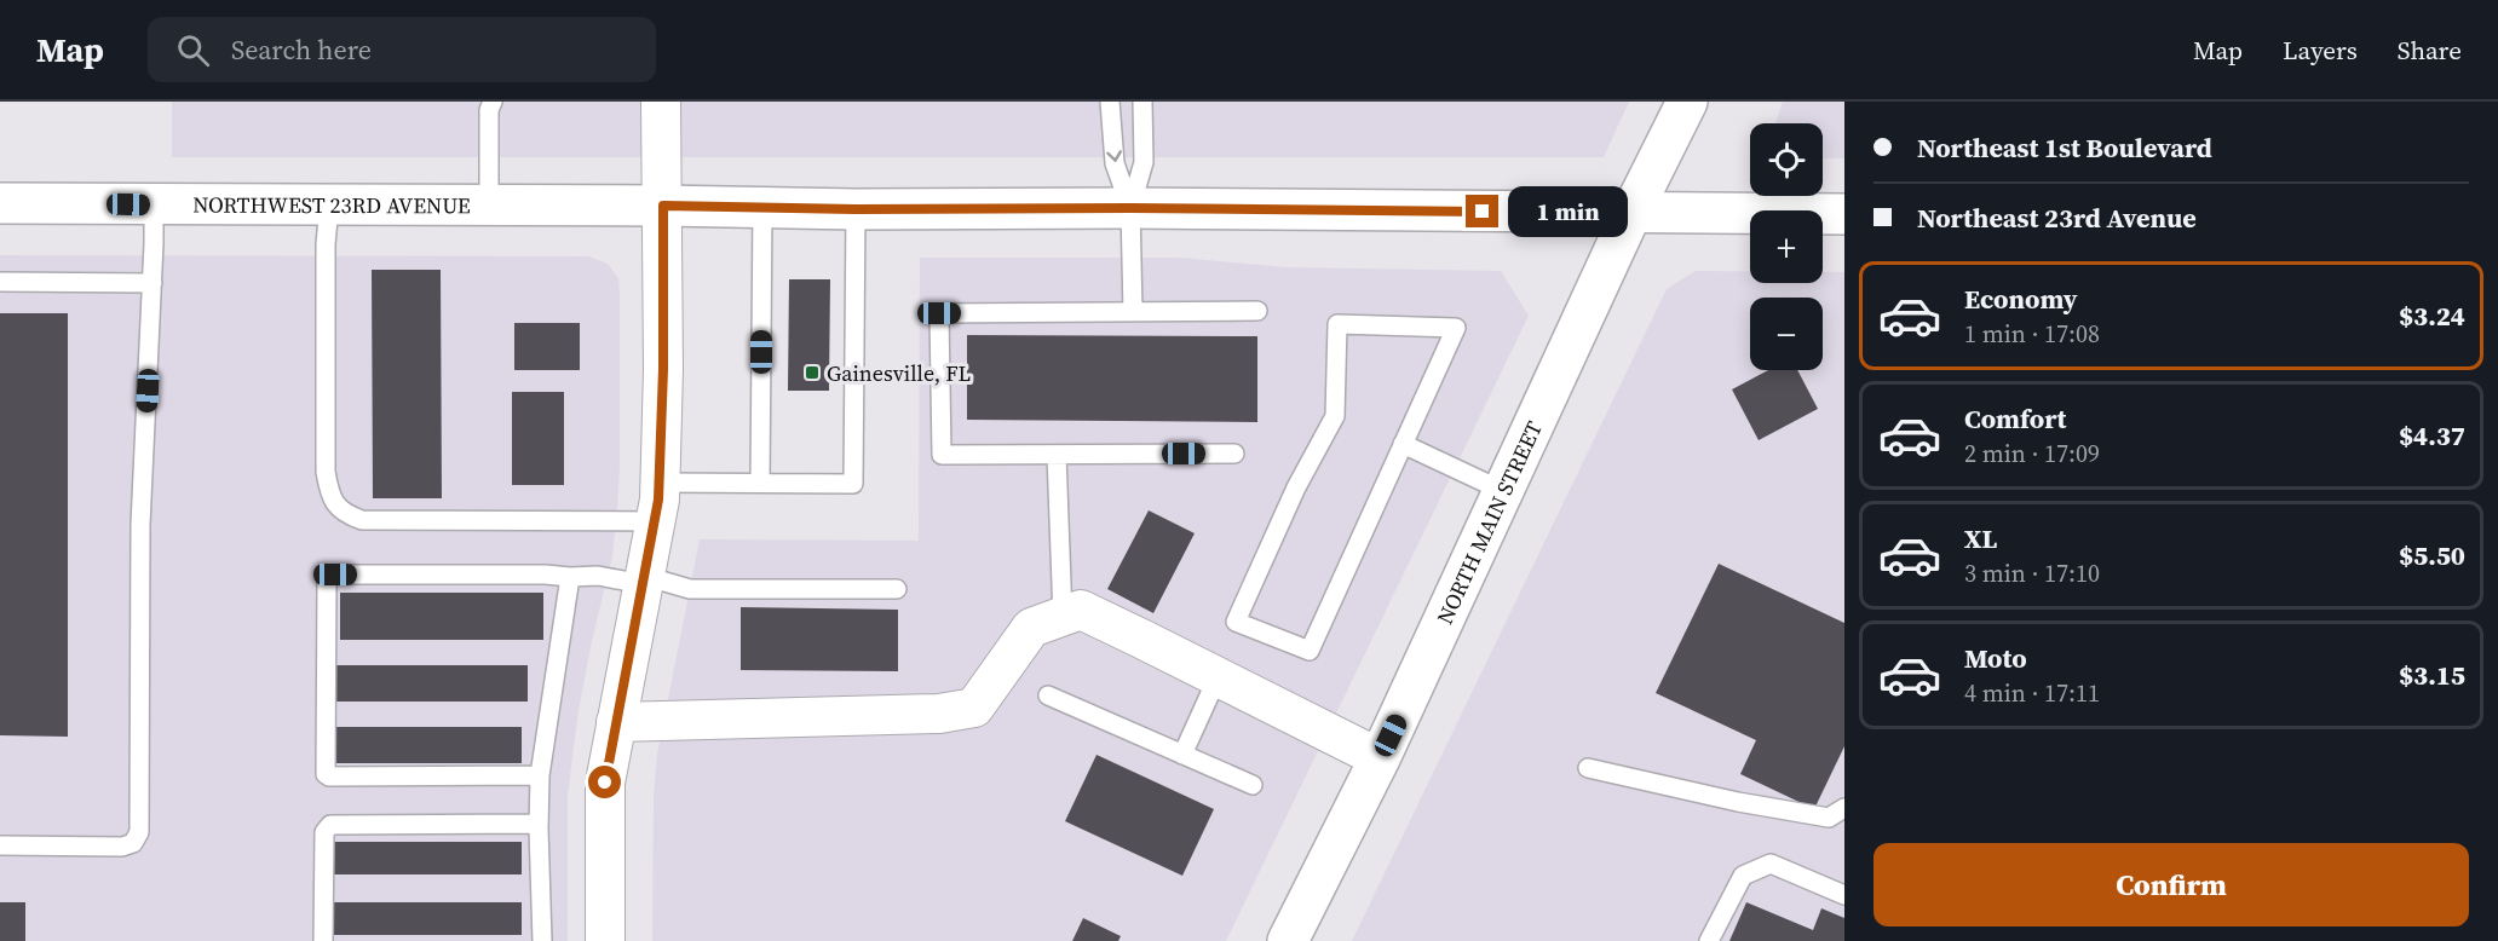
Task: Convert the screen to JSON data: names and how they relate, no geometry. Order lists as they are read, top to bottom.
{
  "streets": {
    "main road": ["NORTHWEST 23RD AVENUE", "NORTH MAIN STREET"]
  },
  "crossings": [
    ["NORTHWEST 23RD AVENUE", "NORTH MAIN STREET"]
  ],
  "places": {
    "transit": ["Gainesville, FL"]
  },
  "page": {
    "header": "Map",
    "search": "Search here",
    "nav": ["Map", "Layers", "Share"],
    "banner": ["Northeast 1st Boulevard", "Northeast 23rd Avenue"],
    "map_buttons": ["+", "−"],
    "bubble": "1 min",
    "list": [
      {
        "name": "Economy",
        "note": "1 min · 17:08",
        "value": "$3.24"
      },
      {
        "name": "Comfort",
        "note": "2 min · 17:09",
        "value": "$4.37"
      },
      {
        "name": "XL",
        "note": "3 min · 17:10",
        "value": "$5.50"
      },
      {
        "name": "Moto",
        "note": "4 min · 17:11",
        "value": "$3.15"
      }
    ],
    "buttons": "Confirm"
  }
}
